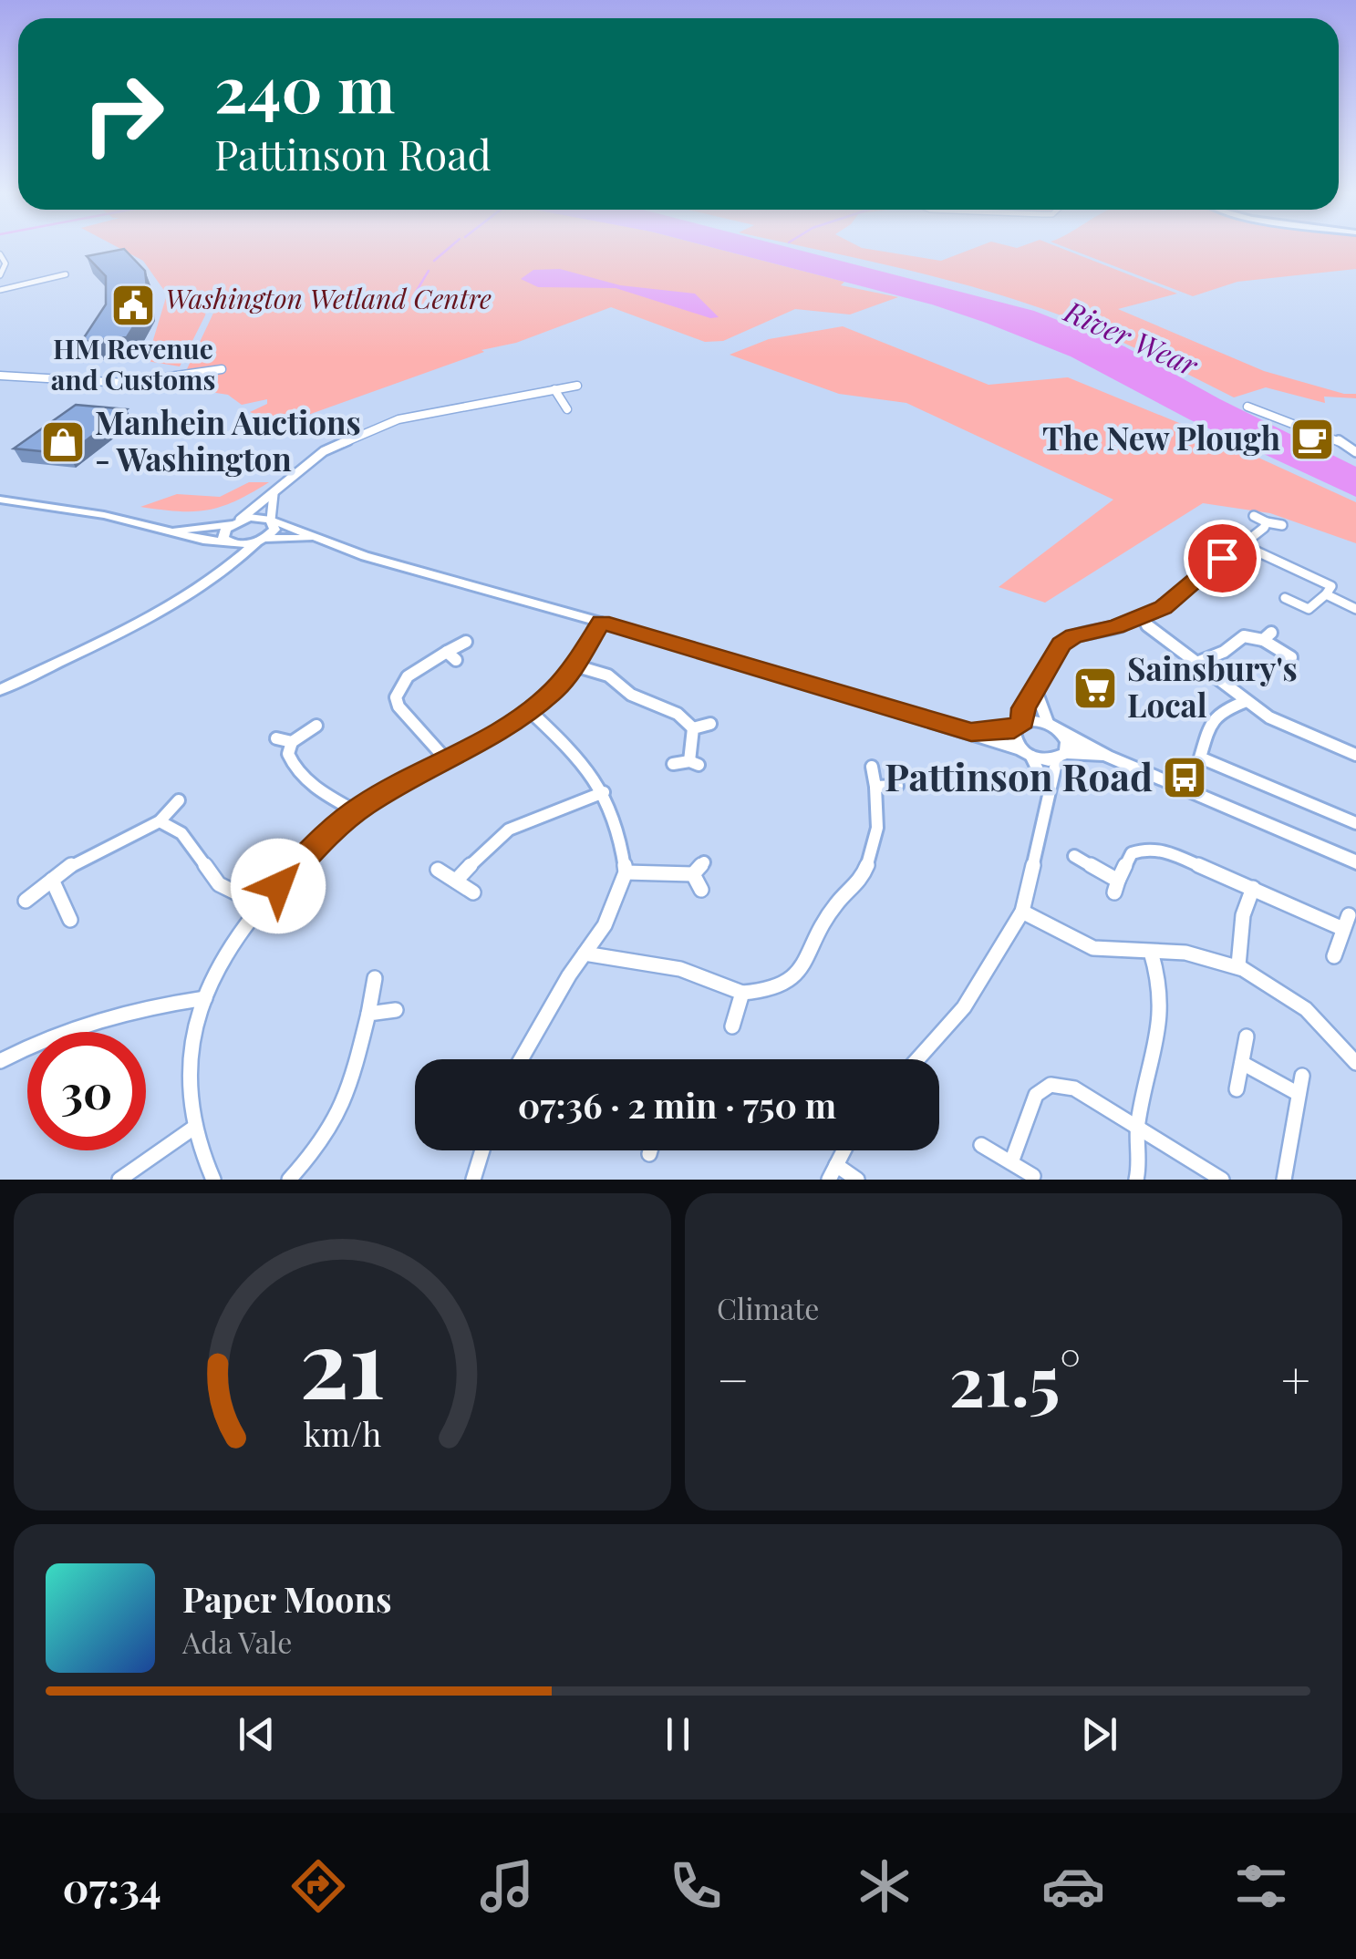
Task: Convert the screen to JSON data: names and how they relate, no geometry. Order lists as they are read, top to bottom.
{
  "water": ["River Wear"],
  "parks": ["Washington Wetland Centre"],
  "places": {
    "public building": ["HM Revenue and Customs"],
    "cafe": ["The New Plough"],
    "shop": ["Manhein Auctions - Washington"],
    "supermarket": ["Sainsbury's Local"],
    "bus stop": ["Pattinson Road"]
  },
  "page": {
    "turn": ["240 m", "Pattinson Road"],
    "limit": "30",
    "trip": "07:36 · 2 min · 750 m",
    "tile": "Climate",
    "heat": ["−", "21.5°", "+"],
    "song": ["Paper Moons", "Ada Vale"],
    "tabs": "07:34",
    "gauge": ["21", "km/h"]
  }
}
